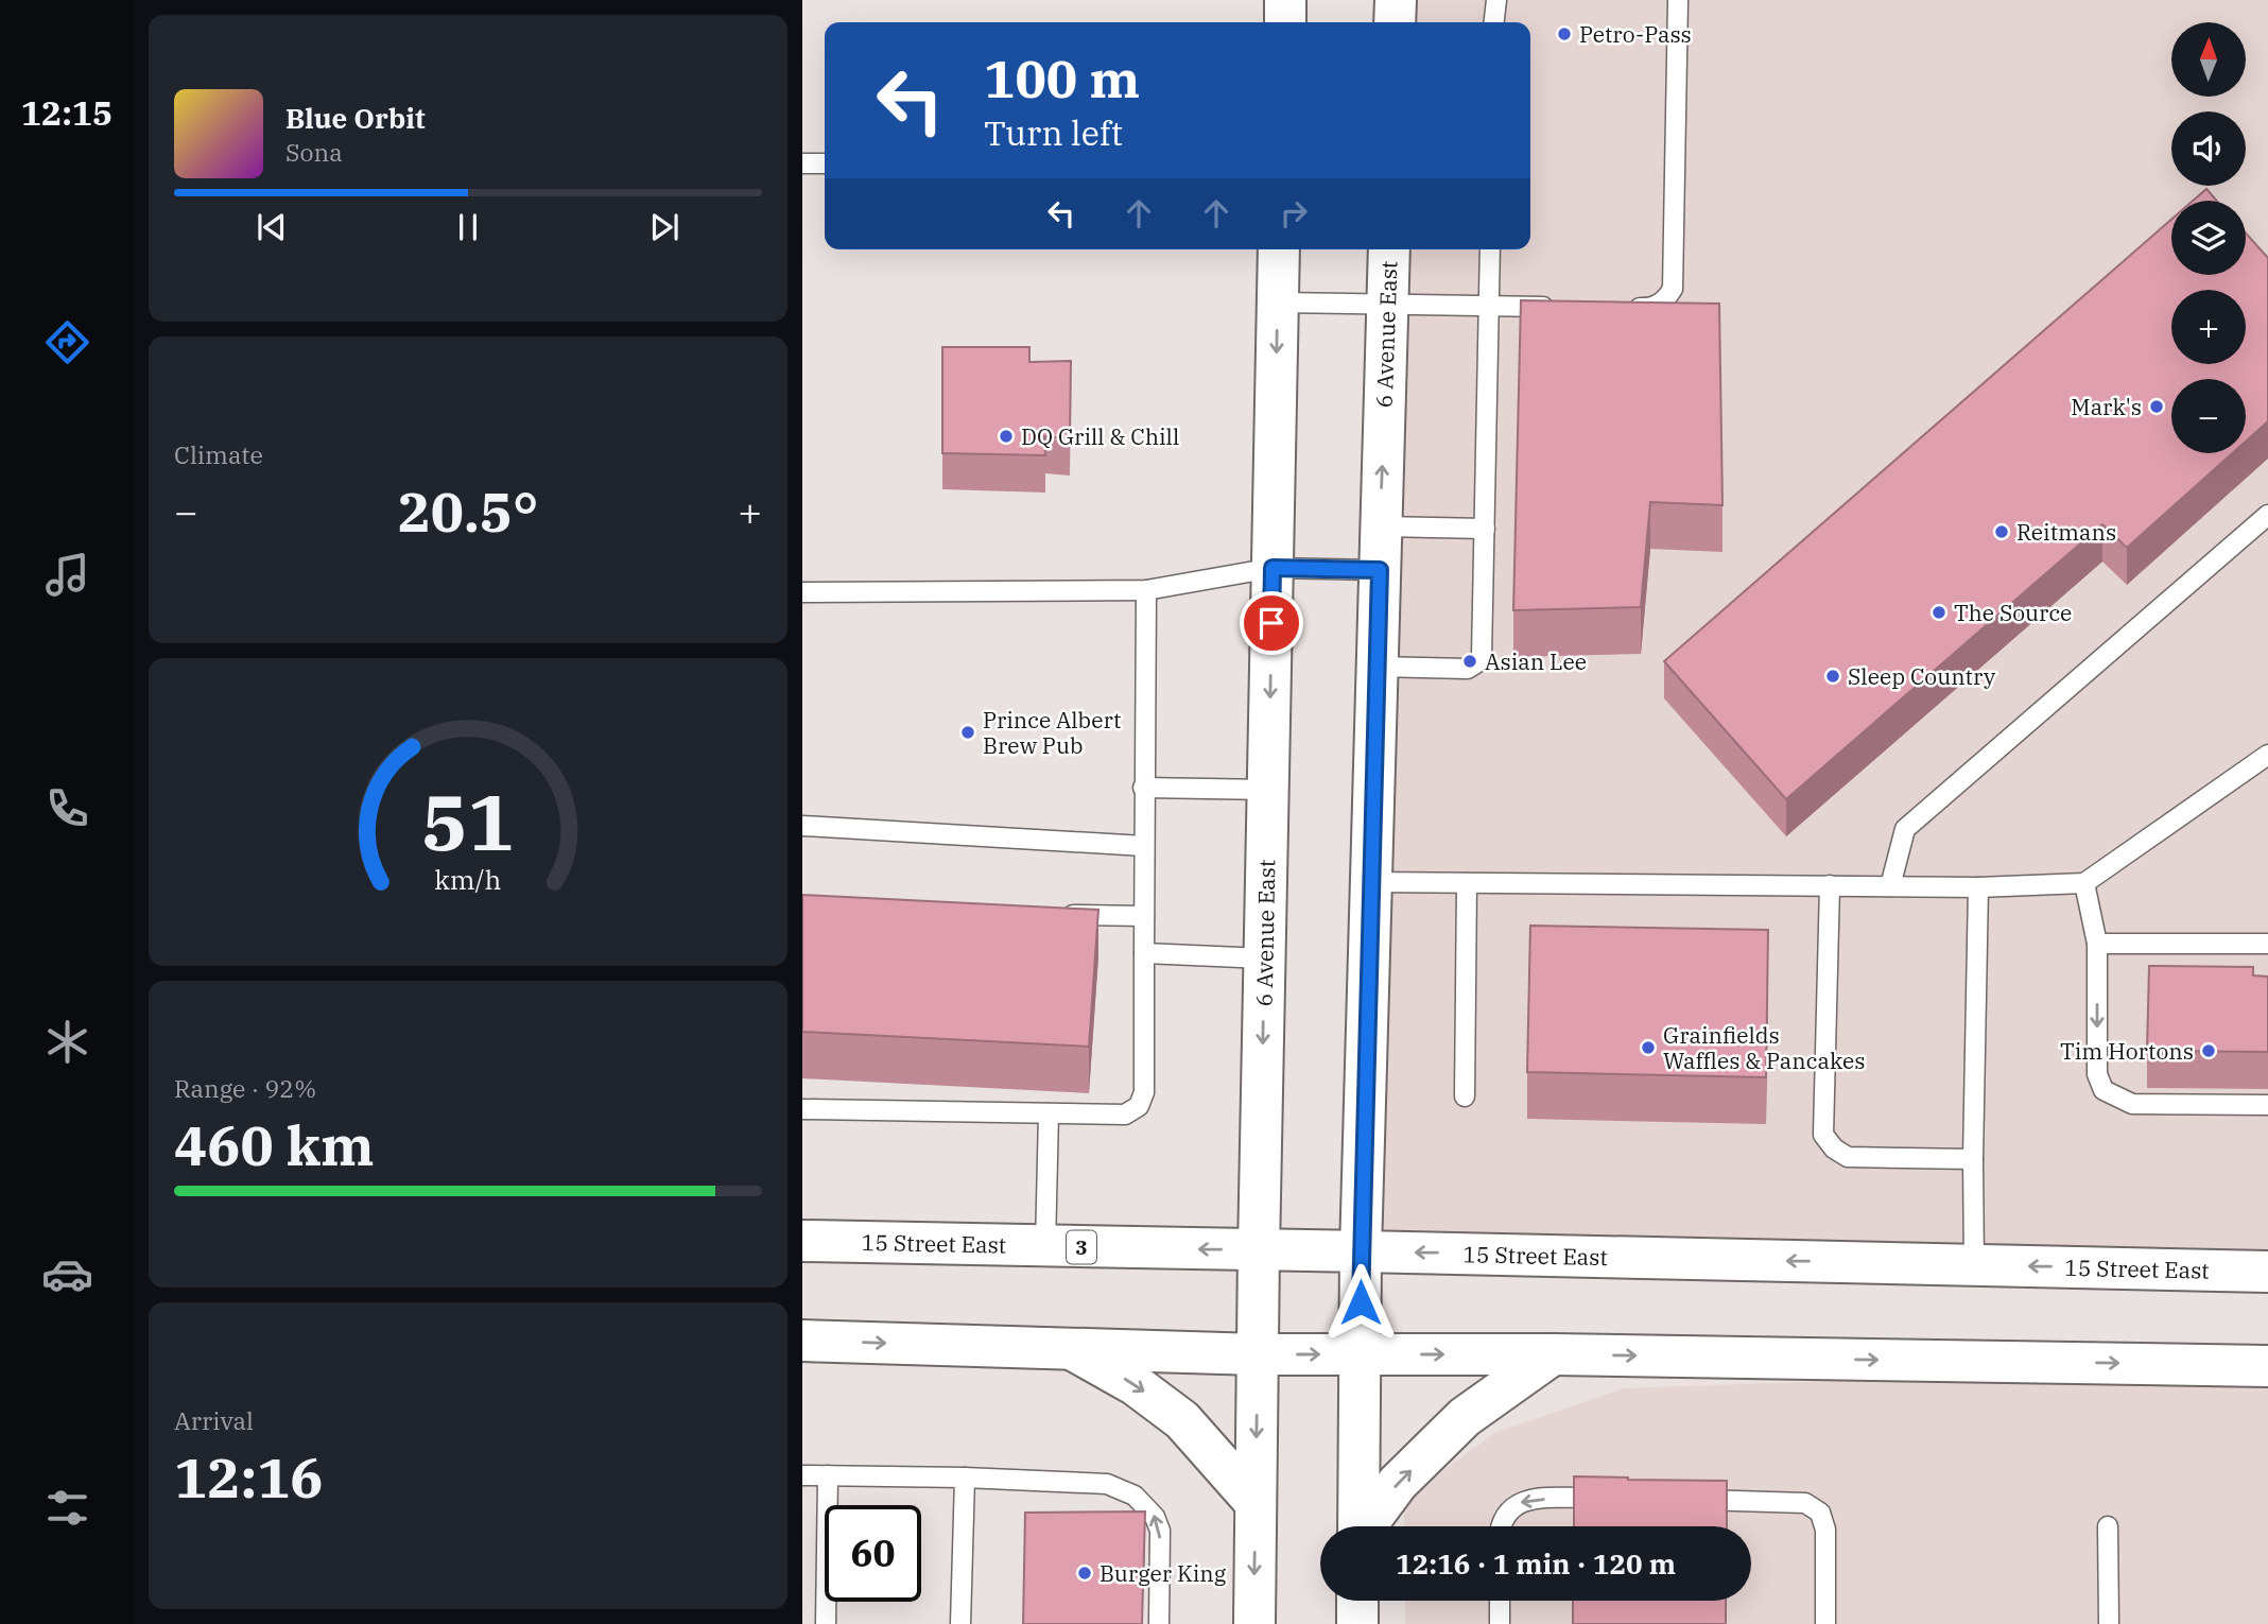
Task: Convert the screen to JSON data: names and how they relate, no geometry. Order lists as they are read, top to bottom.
{
  "streets": {
    "main road": ["6 Avenue East", "15 Street East", "3"]
  },
  "crossings": [
    ["6 Avenue East", "15 Street East"]
  ],
  "places": [
    "Petro-Pass",
    "Mark's",
    "DQ Grill & Chill",
    "Reitmans",
    "The Source",
    "Asian Lee",
    "Sleep Country",
    "Prince Albert Brew Pub",
    "Grainfields Waffles & Pancakes",
    "Tim Hortons",
    "Burger King"
  ],
  "north": "top",
  "page": {
    "tabs": "12:15",
    "map_buttons": ["+", "−"],
    "turn": ["100 m", "Turn left"],
    "song": ["Blue Orbit", "Sona"],
    "tile": [
      "Climate",
      ["Range · 92%", "460 km"],
      ["Arrival", "12:16"]
    ],
    "heat": ["−", "20.5°", "+"],
    "limit": "60",
    "trip": "12:16 · 1 min · 120 m",
    "gauge": ["51", "km/h"]
  }
}
